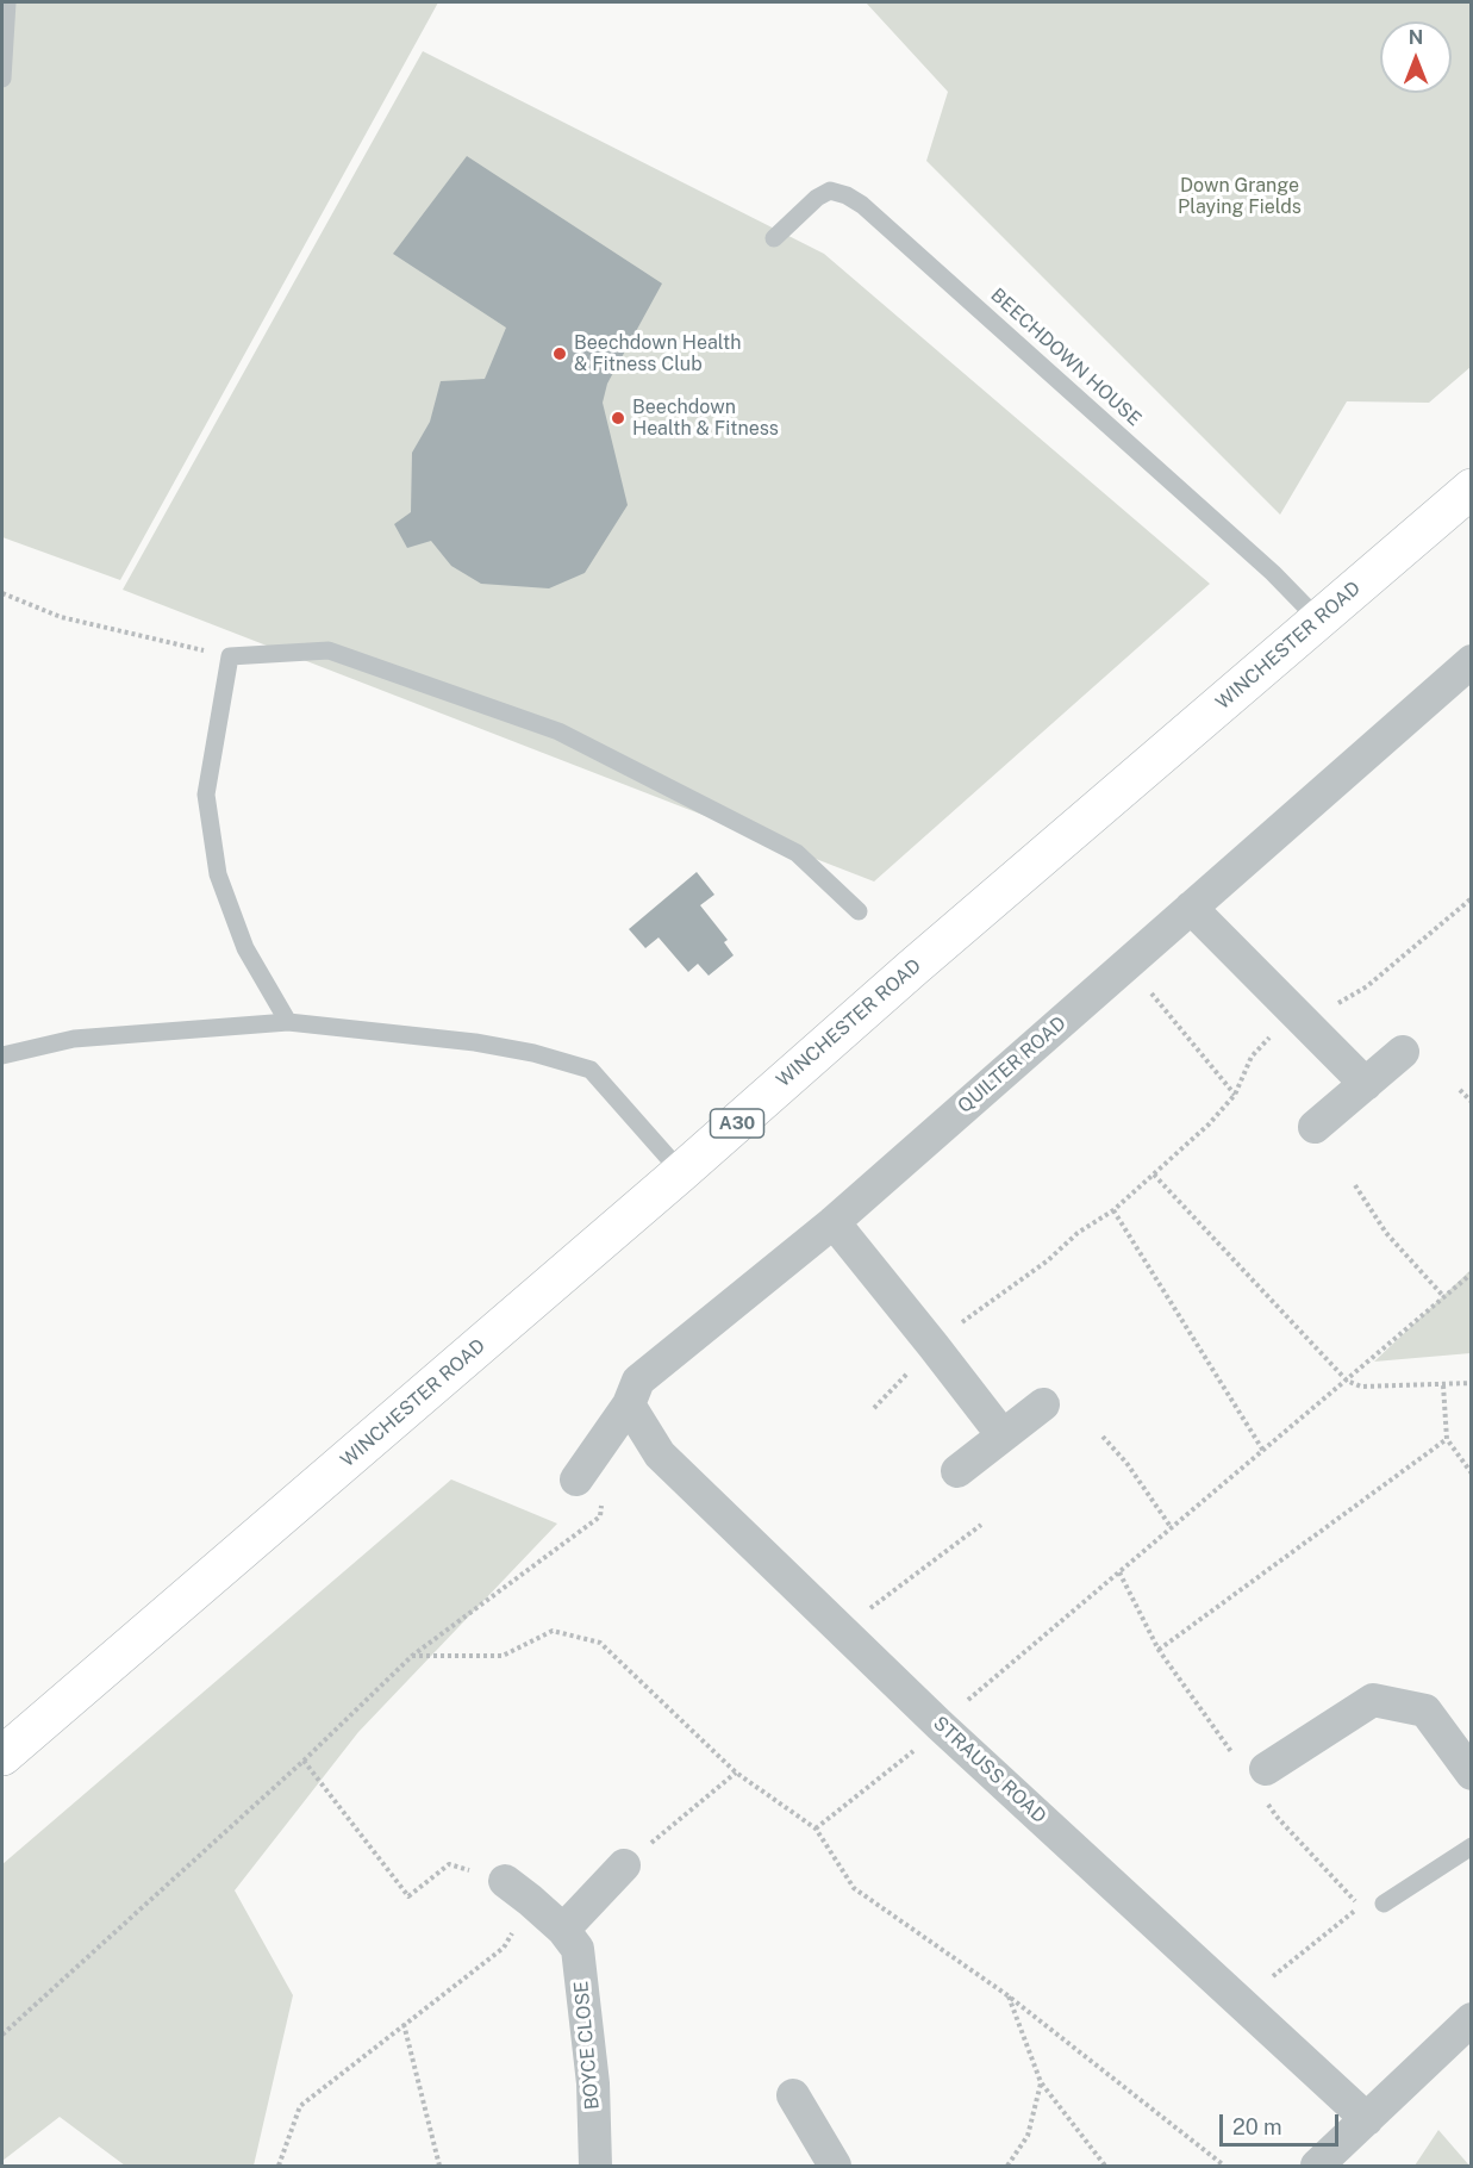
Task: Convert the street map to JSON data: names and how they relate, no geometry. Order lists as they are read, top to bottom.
{
  "streets": {
    "main road": ["WINCHESTER ROAD", "A30"],
    "street": ["QUILTER ROAD", "STRAUSS ROAD", "BOYCE CLOSE"],
    "lane": ["BEECHDOWN HOUSE"]
  },
  "crossings": [
    ["BEECHDOWN HOUSE", "WINCHESTER ROAD"],
    ["QUILTER ROAD", "STRAUSS ROAD"]
  ],
  "parks": ["Down Grange Playing Fields"],
  "places": ["Beechdown Health & Fitness Club", "Beechdown Health & Fitness"],
  "scale_bar": "20 m",
  "north": "top"
}
